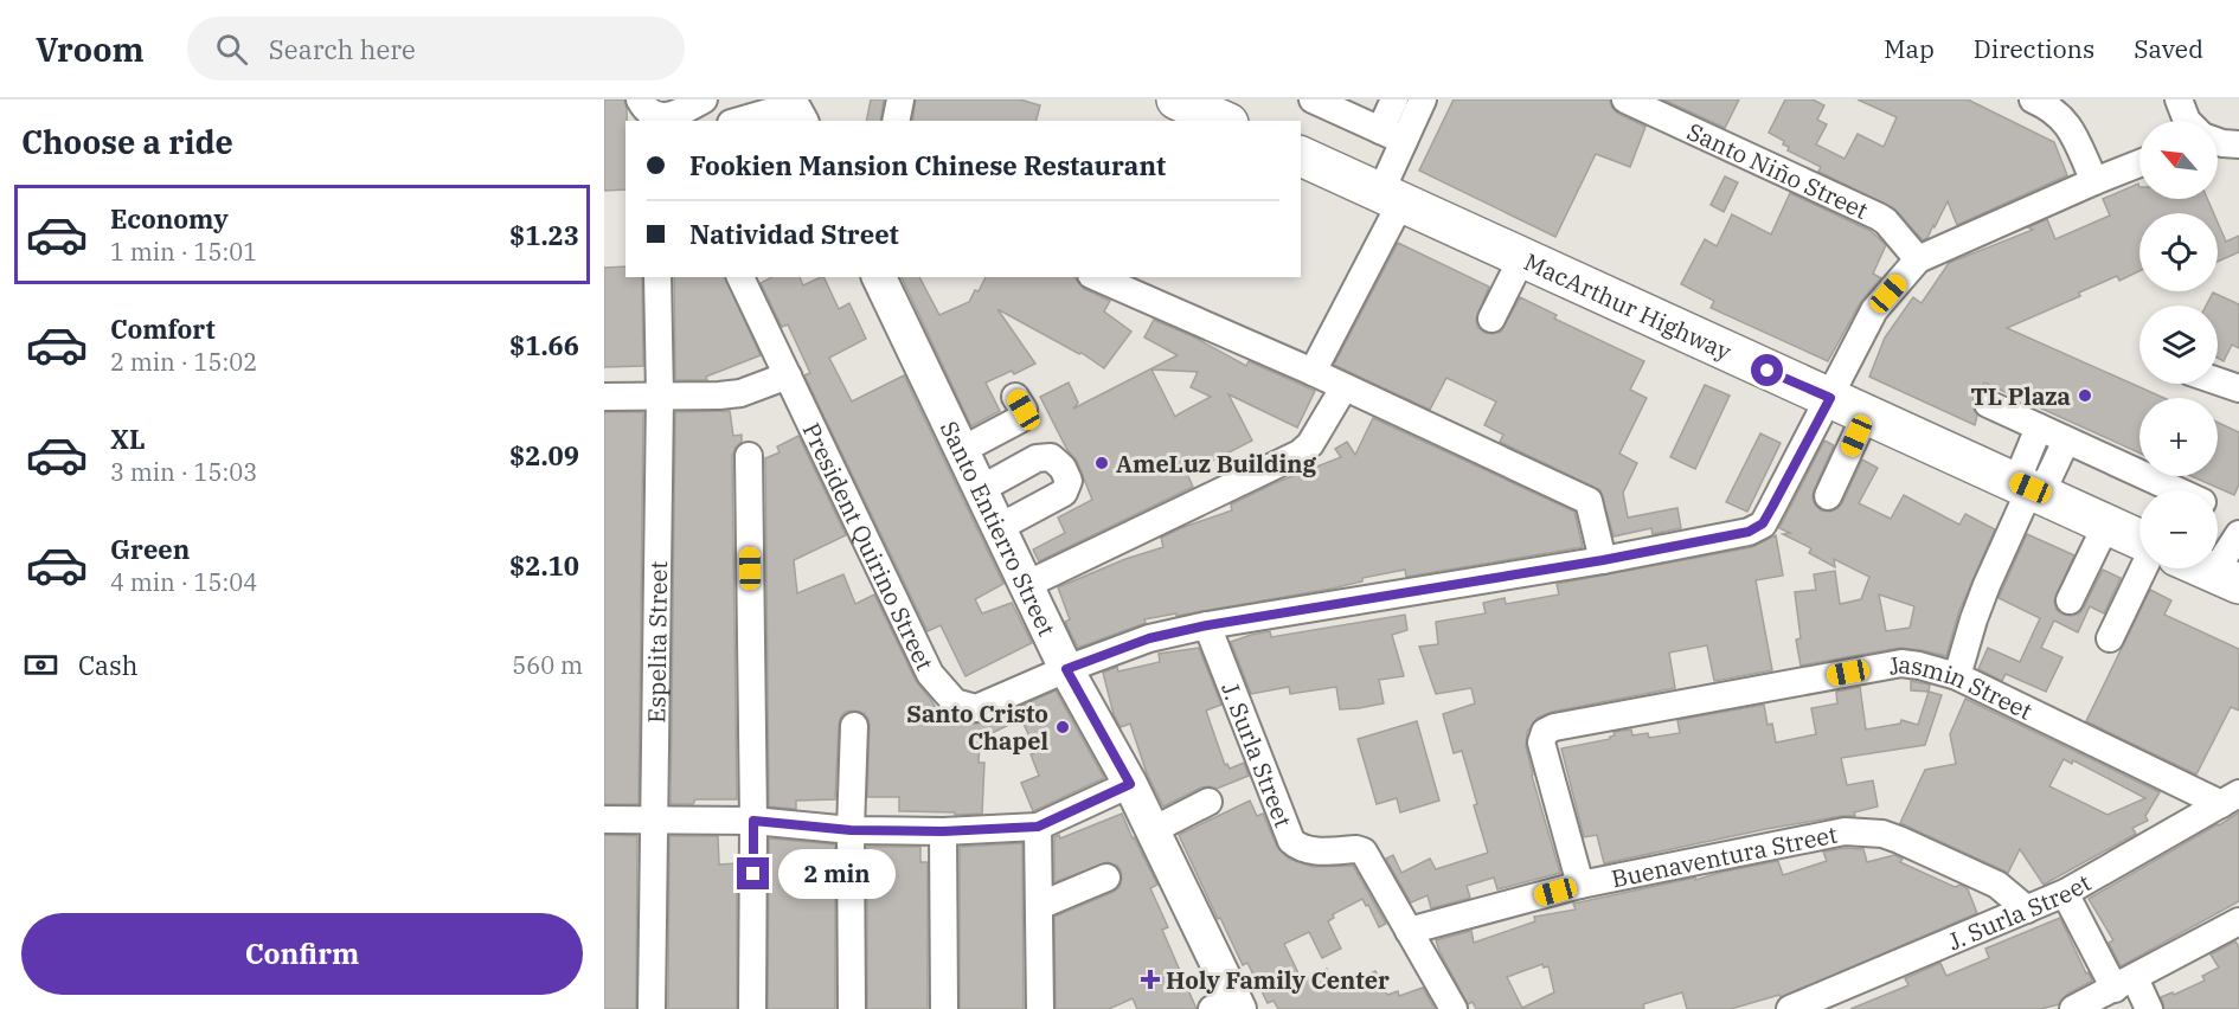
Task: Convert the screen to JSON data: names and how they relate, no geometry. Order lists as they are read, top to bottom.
{
  "streets": {
    "highway": ["MacArthur Highway"],
    "main road": ["Santo Entierro Street"],
    "street": [
      "Santo Niño Street",
      "President Quirino Street",
      "Espelita Street",
      "Jasmin Street",
      "J. Surla Street",
      "Buenaventura Street"
    ]
  },
  "crossings": [
    ["Santo Niño Street", "President Quirino Street"],
    ["MacArthur Highway", "President Quirino Street"],
    ["Santo Entierro Street", "President Quirino Street"],
    ["President Quirino Street", "J. Surla Street"],
    ["Jasmin Street", "J. Surla Street"],
    ["Jasmin Street", "Buenaventura Street"],
    ["J. Surla Street", "Buenaventura Street"]
  ],
  "places": {
    "other": ["TL Plaza", "AmeLuz Building", "Santo Cristo Chapel"],
    "health": ["Holy Family Center"]
  },
  "north": "top left",
  "page": {
    "header": "Vroom",
    "search": "Search here",
    "nav": ["Map", "Directions", "Saved"],
    "heading": "Choose a ride",
    "map_buttons": ["+", "−"],
    "banner": ["Fookien Mansion Chinese Restaurant", "Natividad Street"],
    "list": [
      {
        "name": "Economy",
        "note": "1 min · 15:01",
        "value": "$1.23"
      },
      {
        "name": "Comfort",
        "note": "2 min · 15:02",
        "value": "$1.66"
      },
      {
        "name": "XL",
        "note": "3 min · 15:03",
        "value": "$2.09"
      },
      {
        "name": "Green",
        "note": "4 min · 15:04",
        "value": "$2.10"
      }
    ],
    "pay": ["Cash", "560 m"],
    "bubble": "2 min",
    "buttons": "Confirm"
  }
}
